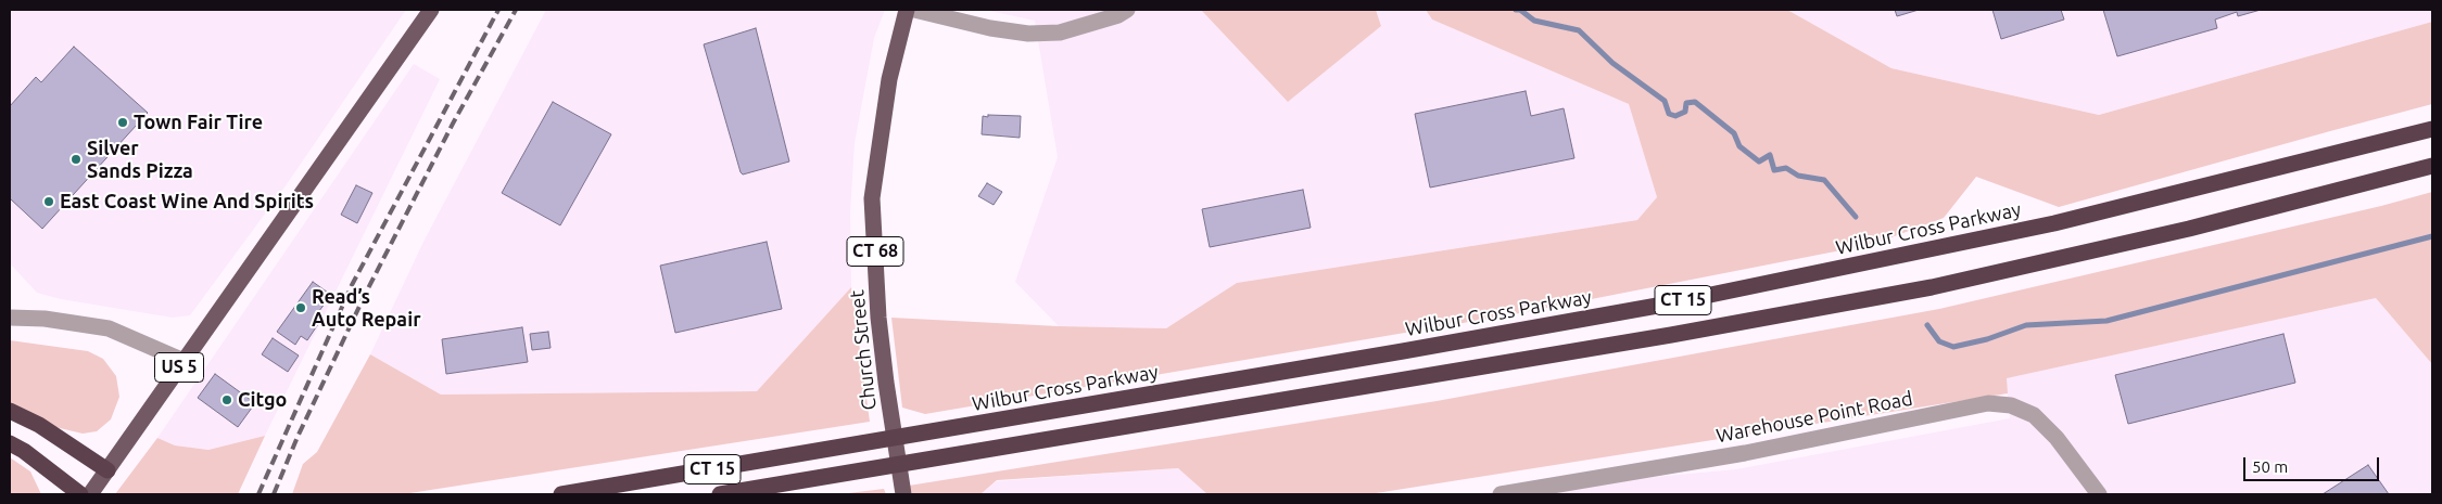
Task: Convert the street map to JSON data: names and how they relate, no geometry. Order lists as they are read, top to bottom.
{
  "streets": {
    "highway": ["Wilbur Cross Parkway", "CT 15"],
    "main road": ["CT 68", "Church Street", "US 5"],
    "street": ["Warehouse Point Road"]
  },
  "places": [
    "Town Fair Tire",
    "Silver Sands Pizza",
    "East Coast Wine And Spirits",
    "Read’s Auto Repair",
    "Citgo"
  ],
  "scale_bar": "50 m"
}
